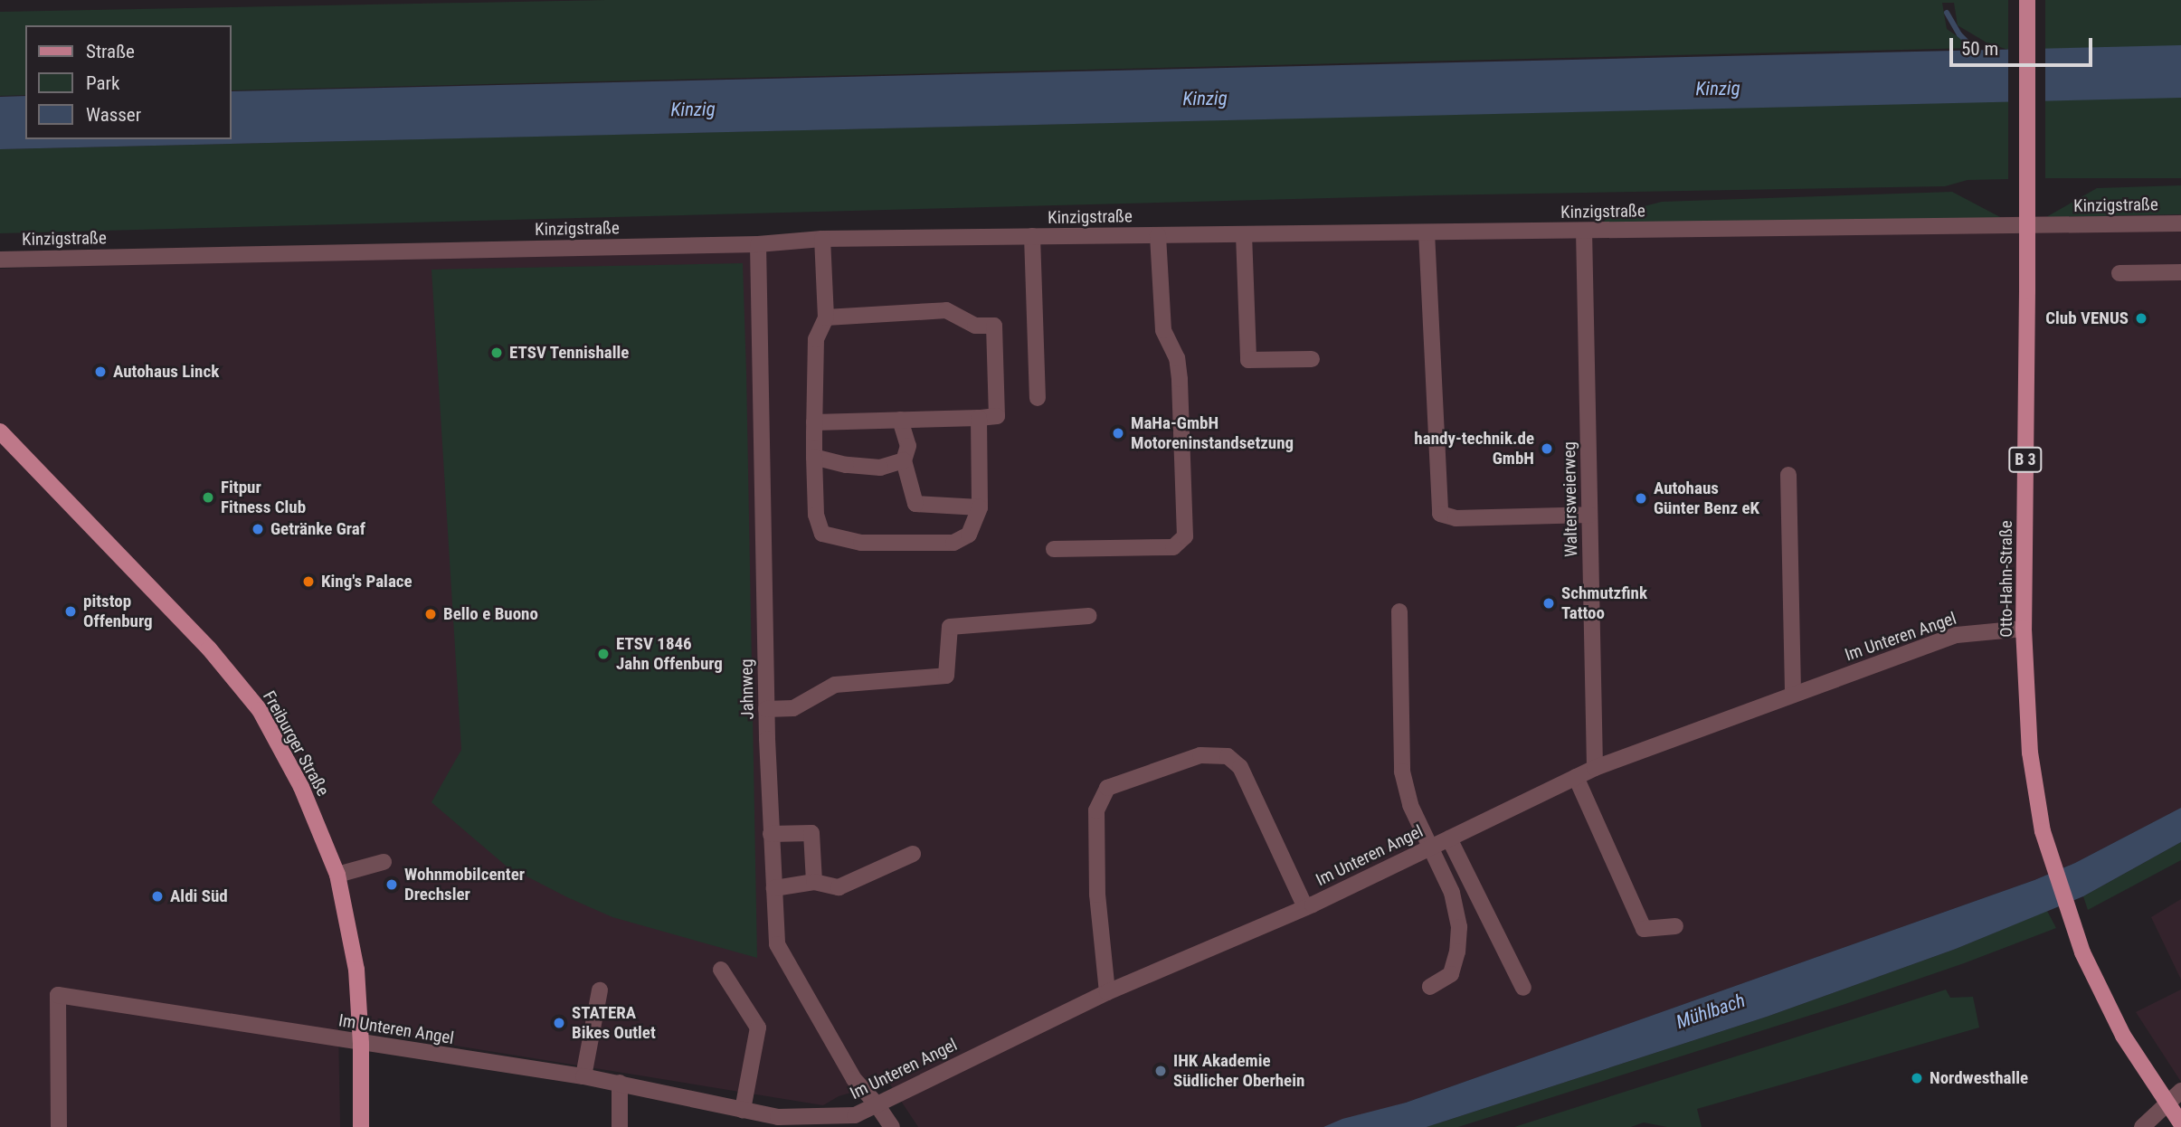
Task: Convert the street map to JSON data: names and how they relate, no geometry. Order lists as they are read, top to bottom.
{
  "streets": {
    "main road": ["B 3", "Otto-Hahn-Straße", "Freiburger Straße"],
    "street": [
      "Kinzigstraße",
      "Waltersweierweg",
      "Im Unteren Angel",
      "Jahnweg"
    ]
  },
  "crossings": [
    ["Kinzigstraße", "Waltersweierweg"],
    ["Kinzigstraße", "Jahnweg"],
    ["Waltersweierweg", "Im Unteren Angel"],
    ["Otto-Hahn-Straße", "Im Unteren Angel"],
    ["Im Unteren Angel", "Jahnweg"],
    ["Im Unteren Angel", "Freiburger Straße"]
  ],
  "water": ["Kinzig", "Mühlbach"],
  "places": [
    "Club VENUS",
    "ETSV Tennishalle",
    "Autohaus Linck",
    "MaHa-GmbH Motoreninstandsetzung",
    "handy-technik.de GmbH",
    "Fitpur Fitness Club",
    "Autohaus Günter Benz eK",
    "Getränke Graf",
    "King's Palace",
    "Schmutzfink Tattoo",
    "pitstop Offenburg",
    "Bello e Buono",
    "ETSV 1846 Jahn Offenburg",
    "Wohnmobilcenter Drechsler",
    "Aldi Süd",
    "STATERA Bikes Outlet",
    "IHK Akademie Südlicher Oberhein",
    "Nordwesthalle"
  ],
  "legend": ["Straße", "Park", "Wasser"],
  "scale_bar": "50 m"
}
